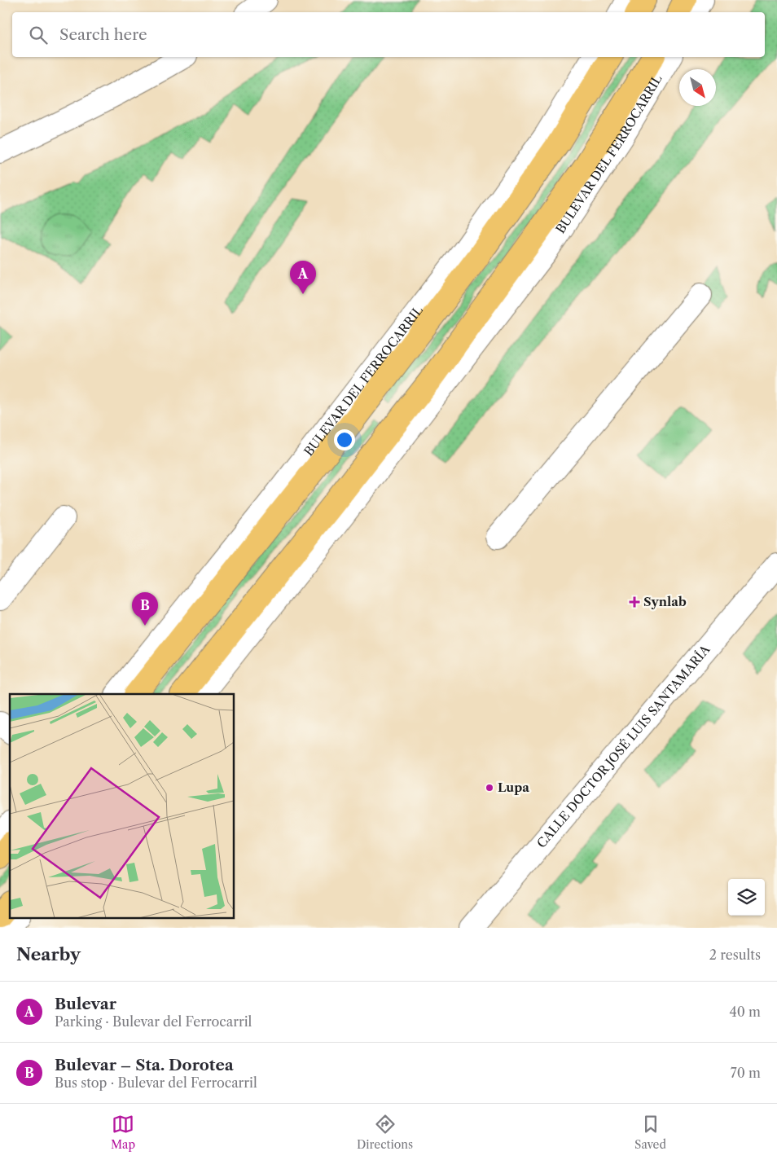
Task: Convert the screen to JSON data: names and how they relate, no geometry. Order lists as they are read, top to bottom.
{
  "streets": {
    "main road": ["BULEVAR DEL FERROCARRIL"],
    "street": ["CALLE DOCTOR JOSÉ LUIS SANTAMARÍA"]
  },
  "places": {
    "health": ["Synlab"],
    "other": ["Lupa"]
  },
  "north": "bottom right",
  "page": {
    "search": "Search here",
    "pins": ["A", "B"],
    "heading": ["Nearby", "2 results"],
    "list": [
      {
        "mark": "A",
        "name": "Bulevar",
        "note": "Parking · Bulevar del Ferrocarril",
        "value": "40 m"
      },
      {
        "mark": "B",
        "name": "Bulevar – Sta. Dorotea",
        "note": "Bus stop · Bulevar del Ferrocarril",
        "value": "70 m"
      }
    ],
    "nav": ["Map", "Directions", "Saved"]
  }
}
